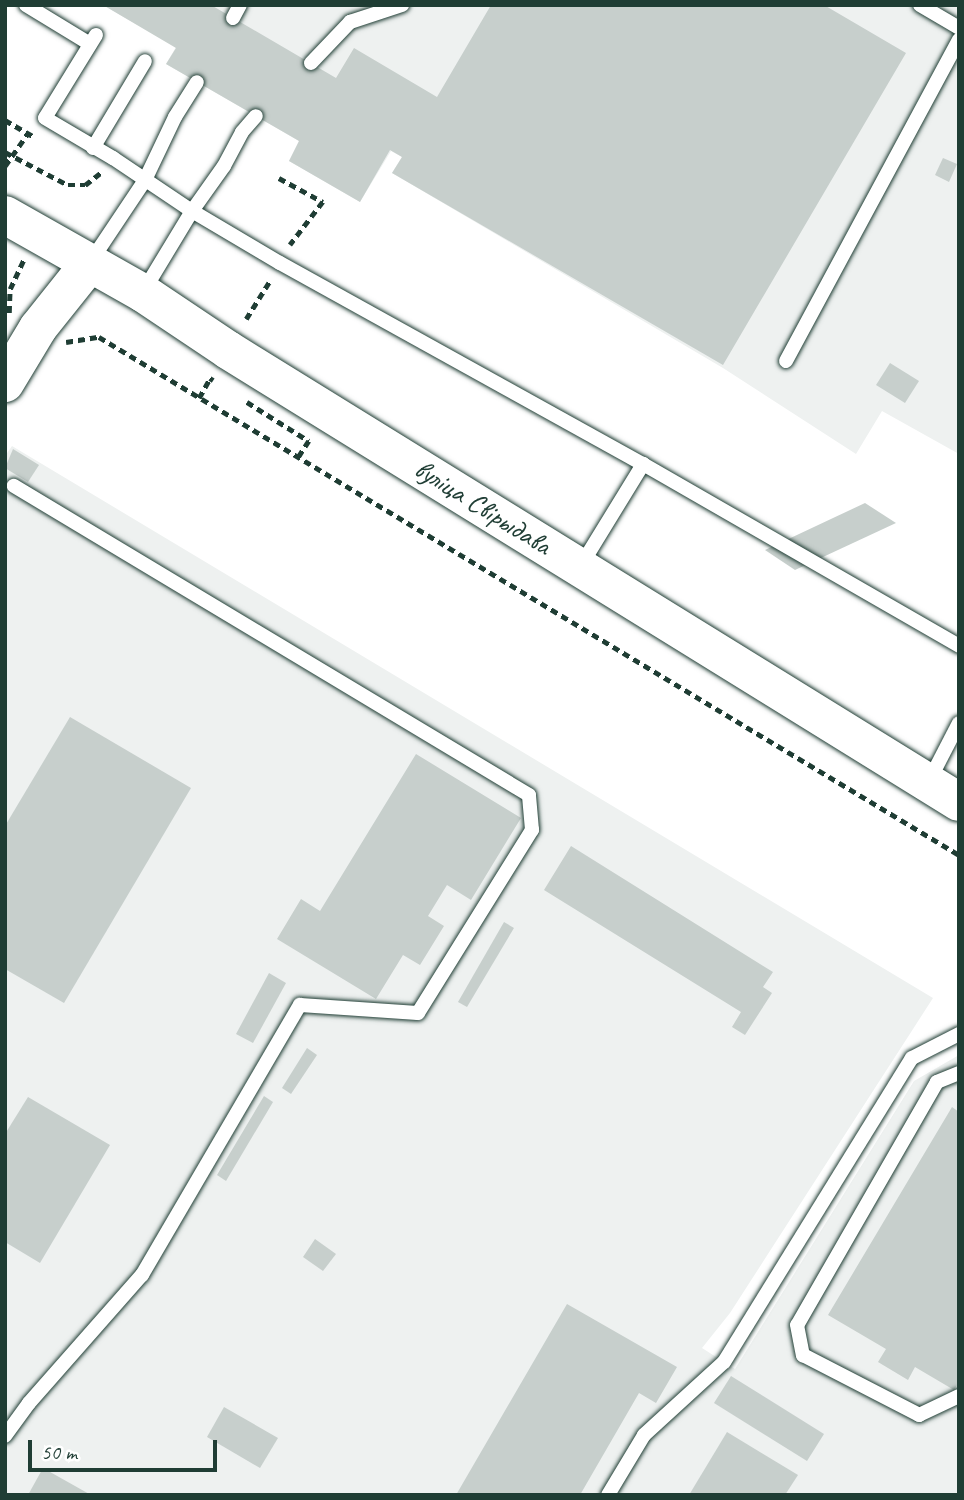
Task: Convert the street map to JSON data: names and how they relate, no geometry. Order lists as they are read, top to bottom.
{
  "streets": {
    "main road": ["вуліца Свірыдава"]
  },
  "scale_bar": "50 m"
}
